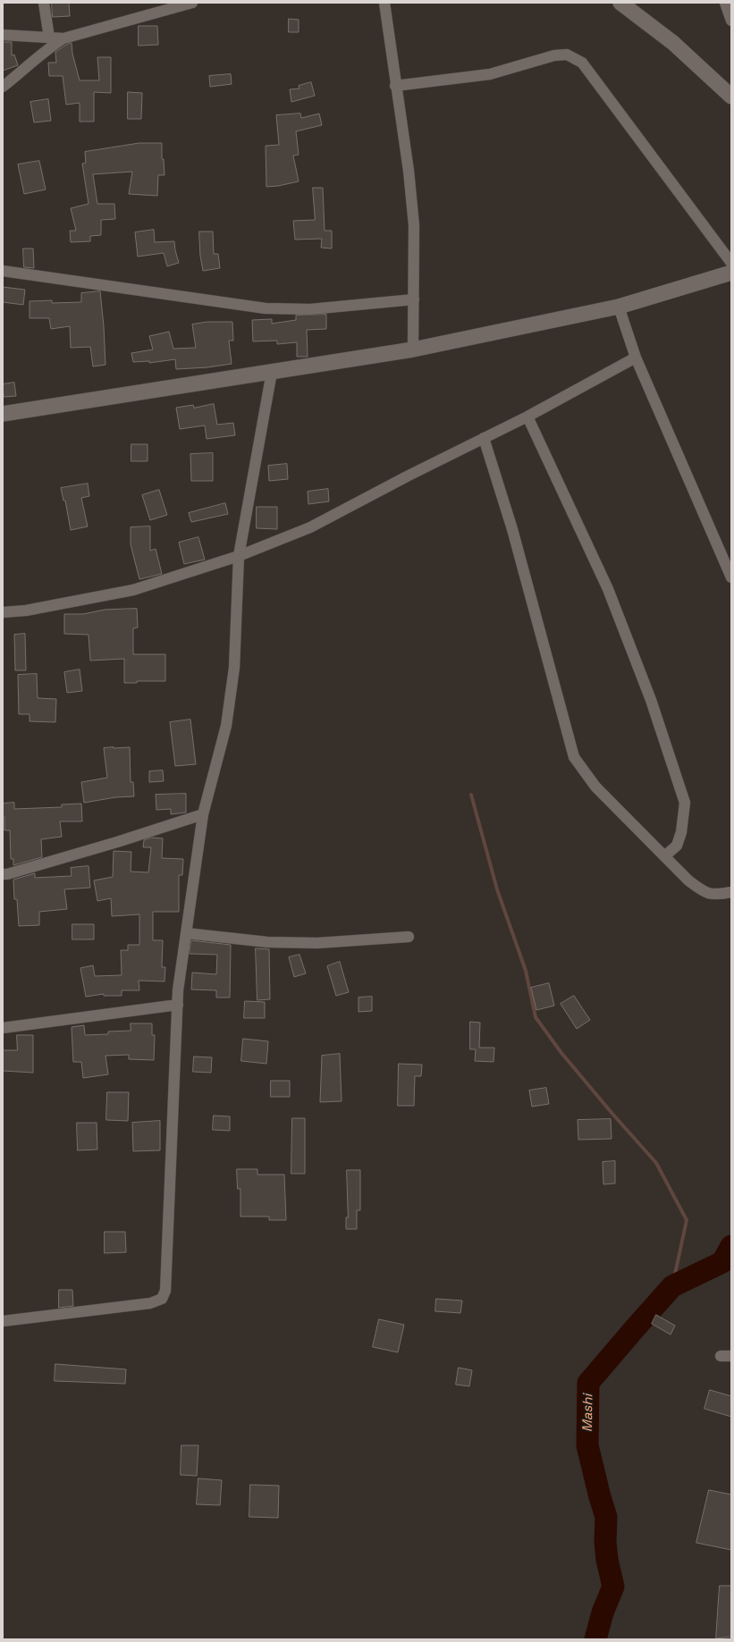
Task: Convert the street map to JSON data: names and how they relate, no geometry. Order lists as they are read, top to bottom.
{
  "water": ["Mashi"]
}
